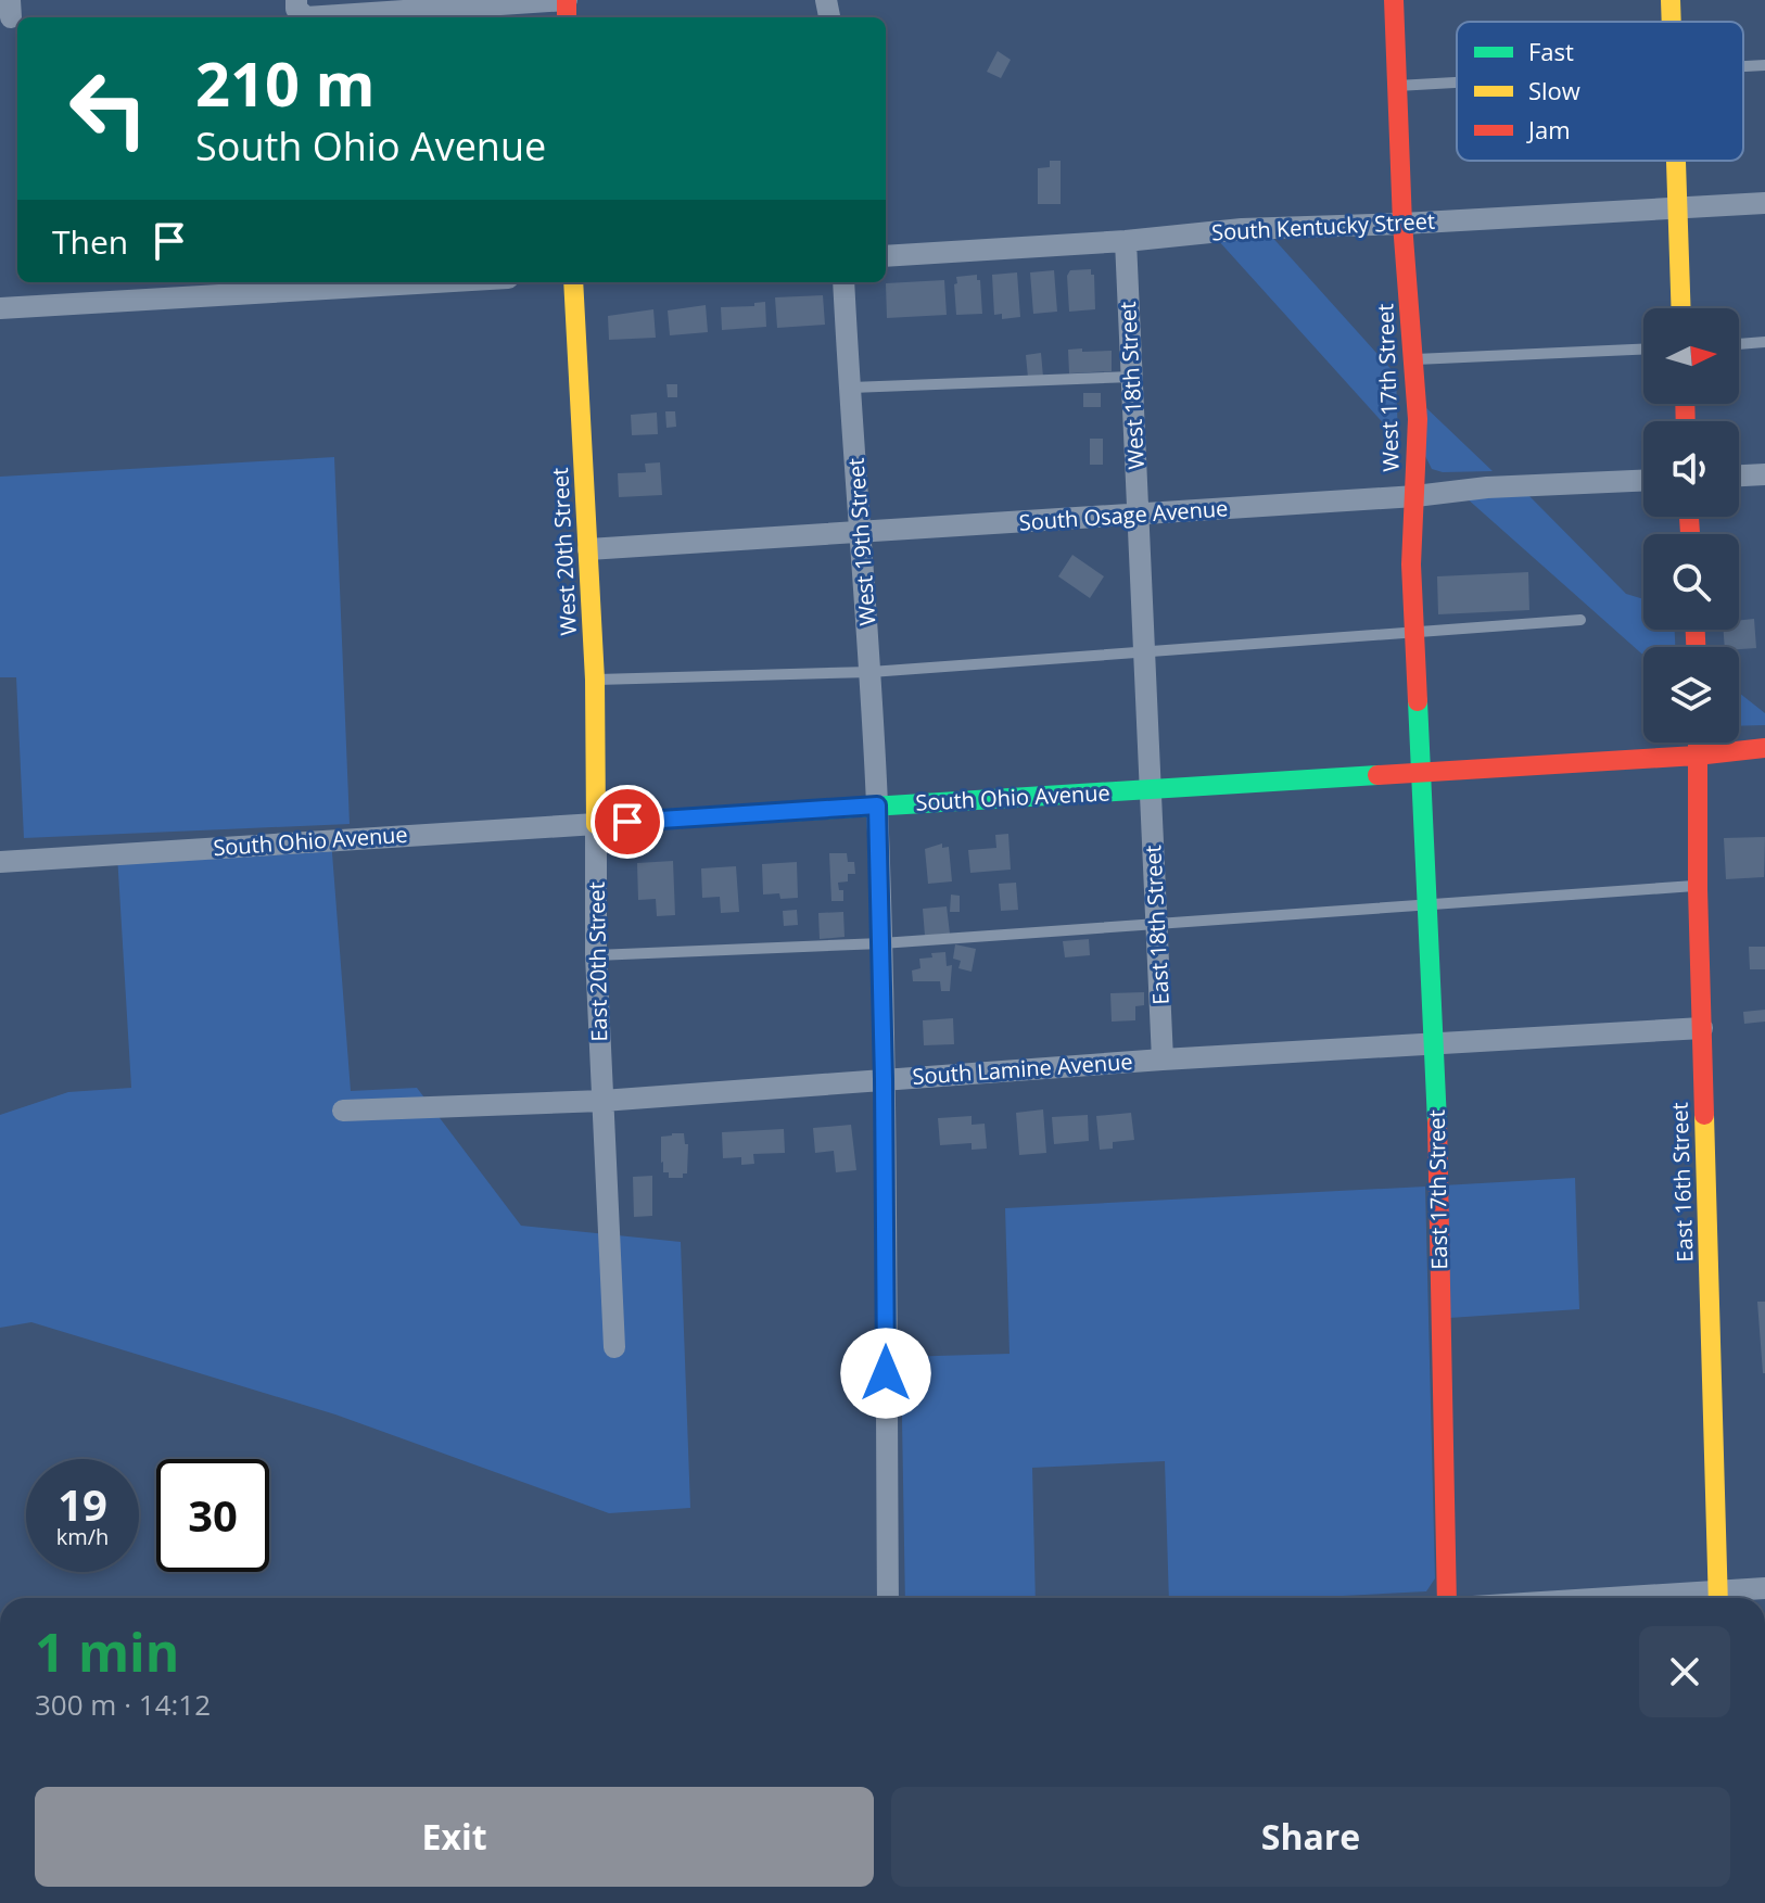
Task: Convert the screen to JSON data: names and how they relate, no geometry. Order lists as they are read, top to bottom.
{
  "streets": {
    "street": [
      "South Kentucky Street",
      "West 18th Street",
      "West 17th Street",
      "South Osage Avenue",
      "West 19th Street",
      "West 20th Street",
      "South Ohio Avenue",
      "East 18th Street",
      "East 20th Street",
      "South Lamine Avenue",
      "East 16th Street",
      "East 17th Street"
    ]
  },
  "crossings": [
    ["South Kentucky Street", "West 18th Street"],
    ["South Kentucky Street", "West 17th Street"],
    ["West 18th Street", "South Osage Avenue"],
    ["West 18th Street", "South Ohio Avenue"],
    ["West 18th Street", "East 18th Street"],
    ["West 17th Street", "South Osage Avenue"],
    ["West 17th Street", "South Ohio Avenue"],
    ["West 17th Street", "East 17th Street"],
    ["South Osage Avenue", "West 19th Street"],
    ["South Osage Avenue", "West 20th Street"],
    ["West 19th Street", "South Ohio Avenue"],
    ["West 19th Street", "South Lamine Avenue"],
    ["West 20th Street", "South Ohio Avenue"],
    ["West 20th Street", "East 20th Street"],
    ["South Ohio Avenue", "East 18th Street"],
    ["South Ohio Avenue", "East 20th Street"],
    ["South Ohio Avenue", "East 16th Street"],
    ["South Ohio Avenue", "East 17th Street"],
    ["East 18th Street", "South Lamine Avenue"],
    ["East 20th Street", "South Lamine Avenue"],
    ["South Lamine Avenue", "East 16th Street"],
    ["South Lamine Avenue", "East 17th Street"]
  ],
  "legend": ["Fast", "Slow", "Jam"],
  "north": "right",
  "page": {
    "turn": ["210 m", "South Ohio Avenue"],
    "then": "Then",
    "speed": "19 km/h",
    "limit": "30",
    "heading": ["1 min", "300 m · 14:12"],
    "buttons": ["Exit", "Share"]
  }
}
